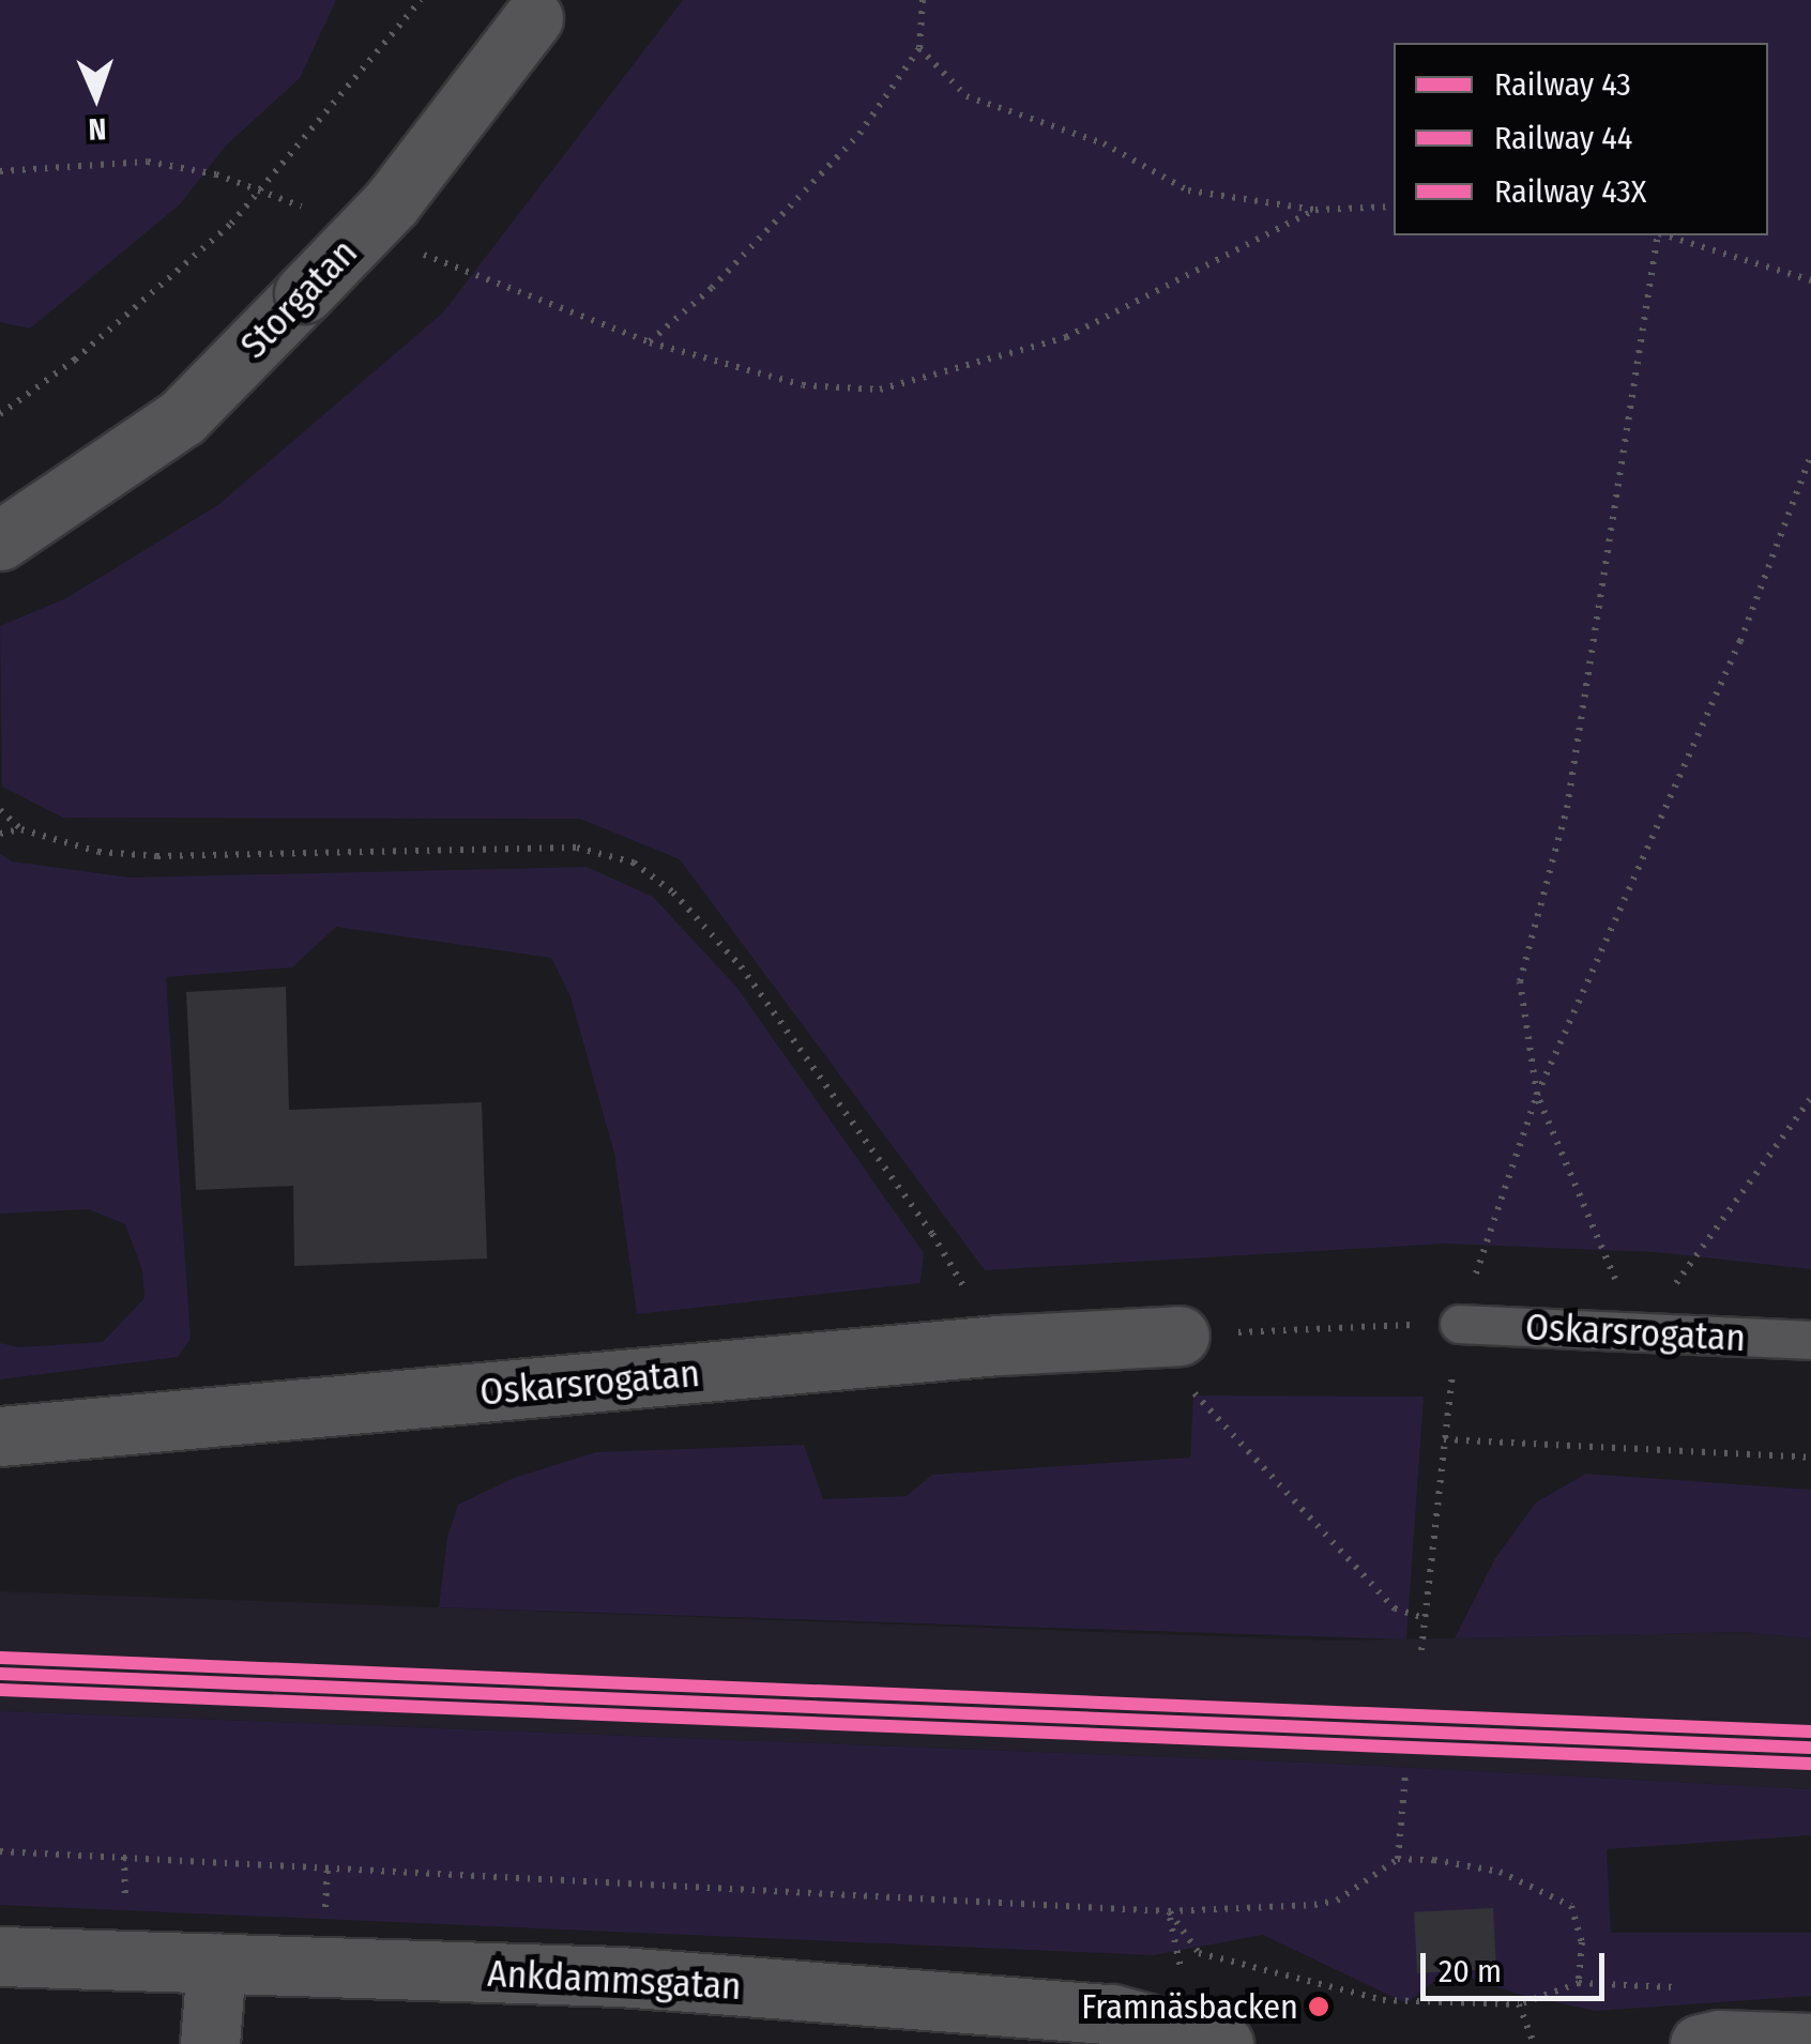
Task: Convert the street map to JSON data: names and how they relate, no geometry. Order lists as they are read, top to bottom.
{
  "streets": {
    "street": ["Storgatan", "Oskarsrogatan", "Ankdammsgatan"]
  },
  "places": ["Framnäsbacken"],
  "lines": ["rail line 43X", "rail line 43", "rail line 44"],
  "legend": ["Railway 43", "Railway 44", "Railway 43X"],
  "scale_bar": "20 m",
  "north": "bottom"
}
